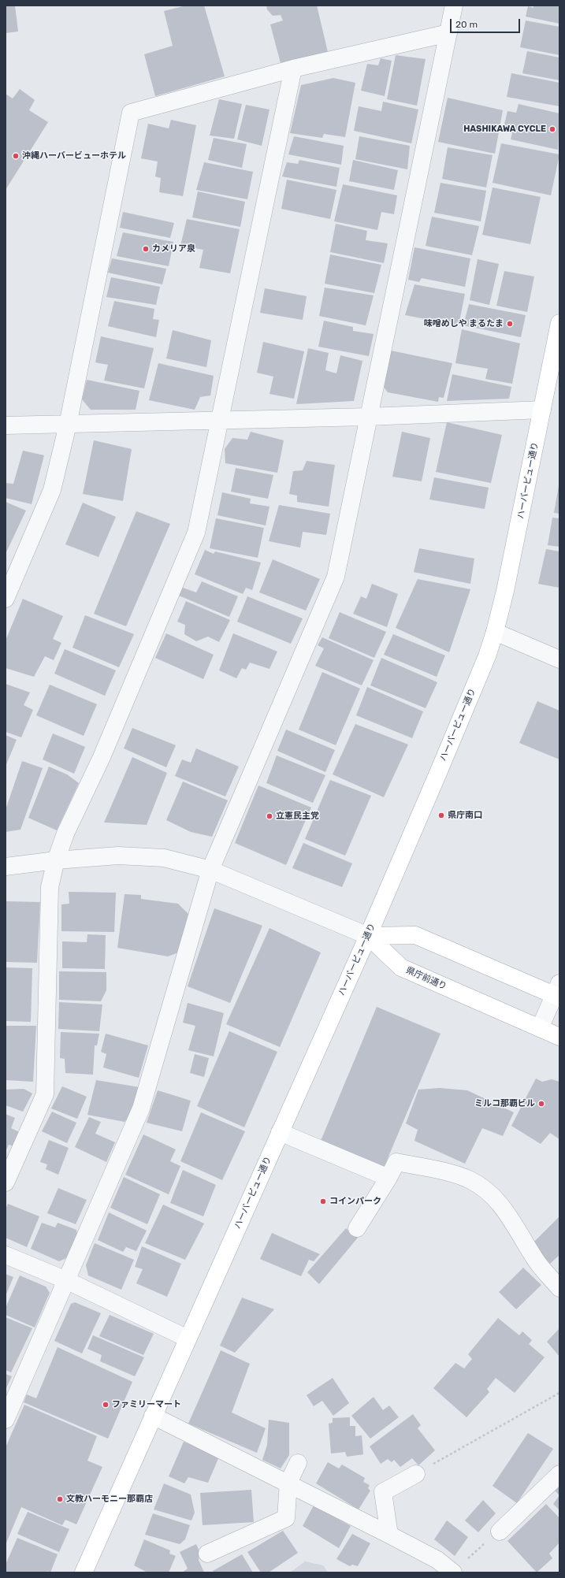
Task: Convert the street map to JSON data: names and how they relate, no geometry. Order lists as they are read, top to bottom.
{
  "streets": {
    "main road": ["ハーバービュー通り", "県庁前通り"]
  },
  "crossings": [
    ["ハーバービュー通り", "県庁前通り"]
  ],
  "places": [
    "HASHIKAWA CYCLE",
    "沖縄ハーバービューホテル",
    "カメリア泉",
    "味噌めしや まるたま",
    "県庁南口",
    "立憲民主党",
    "ミルコ那覇ビル",
    "コインパーク",
    "ファミリーマート",
    "文教ハーモニー那覇店"
  ],
  "scale_bar": "20 m"
}
